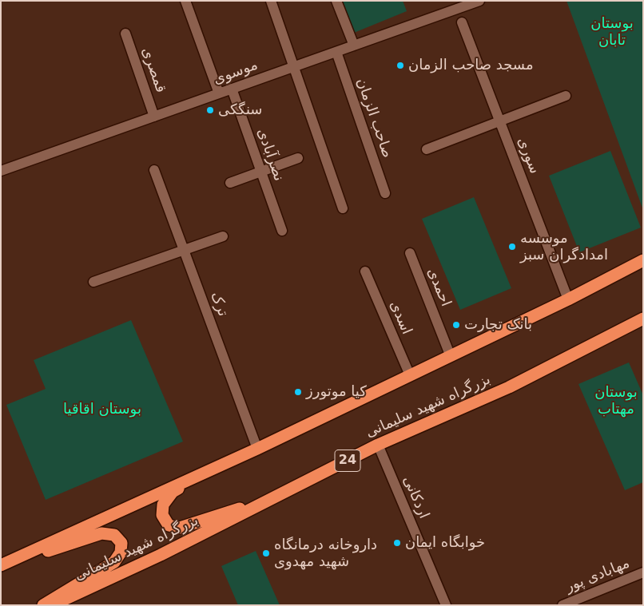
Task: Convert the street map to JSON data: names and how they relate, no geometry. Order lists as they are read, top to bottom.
{
  "streets": {
    "highway": ["بزرگراه شهید سلیمانی", "24"],
    "street": [
      "قمصری",
      "موسوی",
      "صاحب الزمان",
      "نصرآبادی",
      "سوری",
      "احمدی",
      "ترک",
      "اسدی",
      "اردکانی",
      "مهابادی پور"
    ]
  },
  "crossings": [
    ["قمصری", "موسوی"],
    ["موسوی", "صاحب الزمان"],
    ["موسوی", "نصرآبادی"],
    ["بزرگراه شهید سلیمانی", "اردکانی"]
  ],
  "parks": ["بوستان تابان", "بوستان مهتاب", "بوستان اقاقیا"],
  "places": [
    "مسجد صاحب الزمان",
    "سنگکی",
    "موسسه امدادگران سبز",
    "بانک تجارت",
    "کیا موتورز",
    "خوابگاه ایمان",
    "داروخانه درمانگاه شهید مهدوی"
  ]
}
